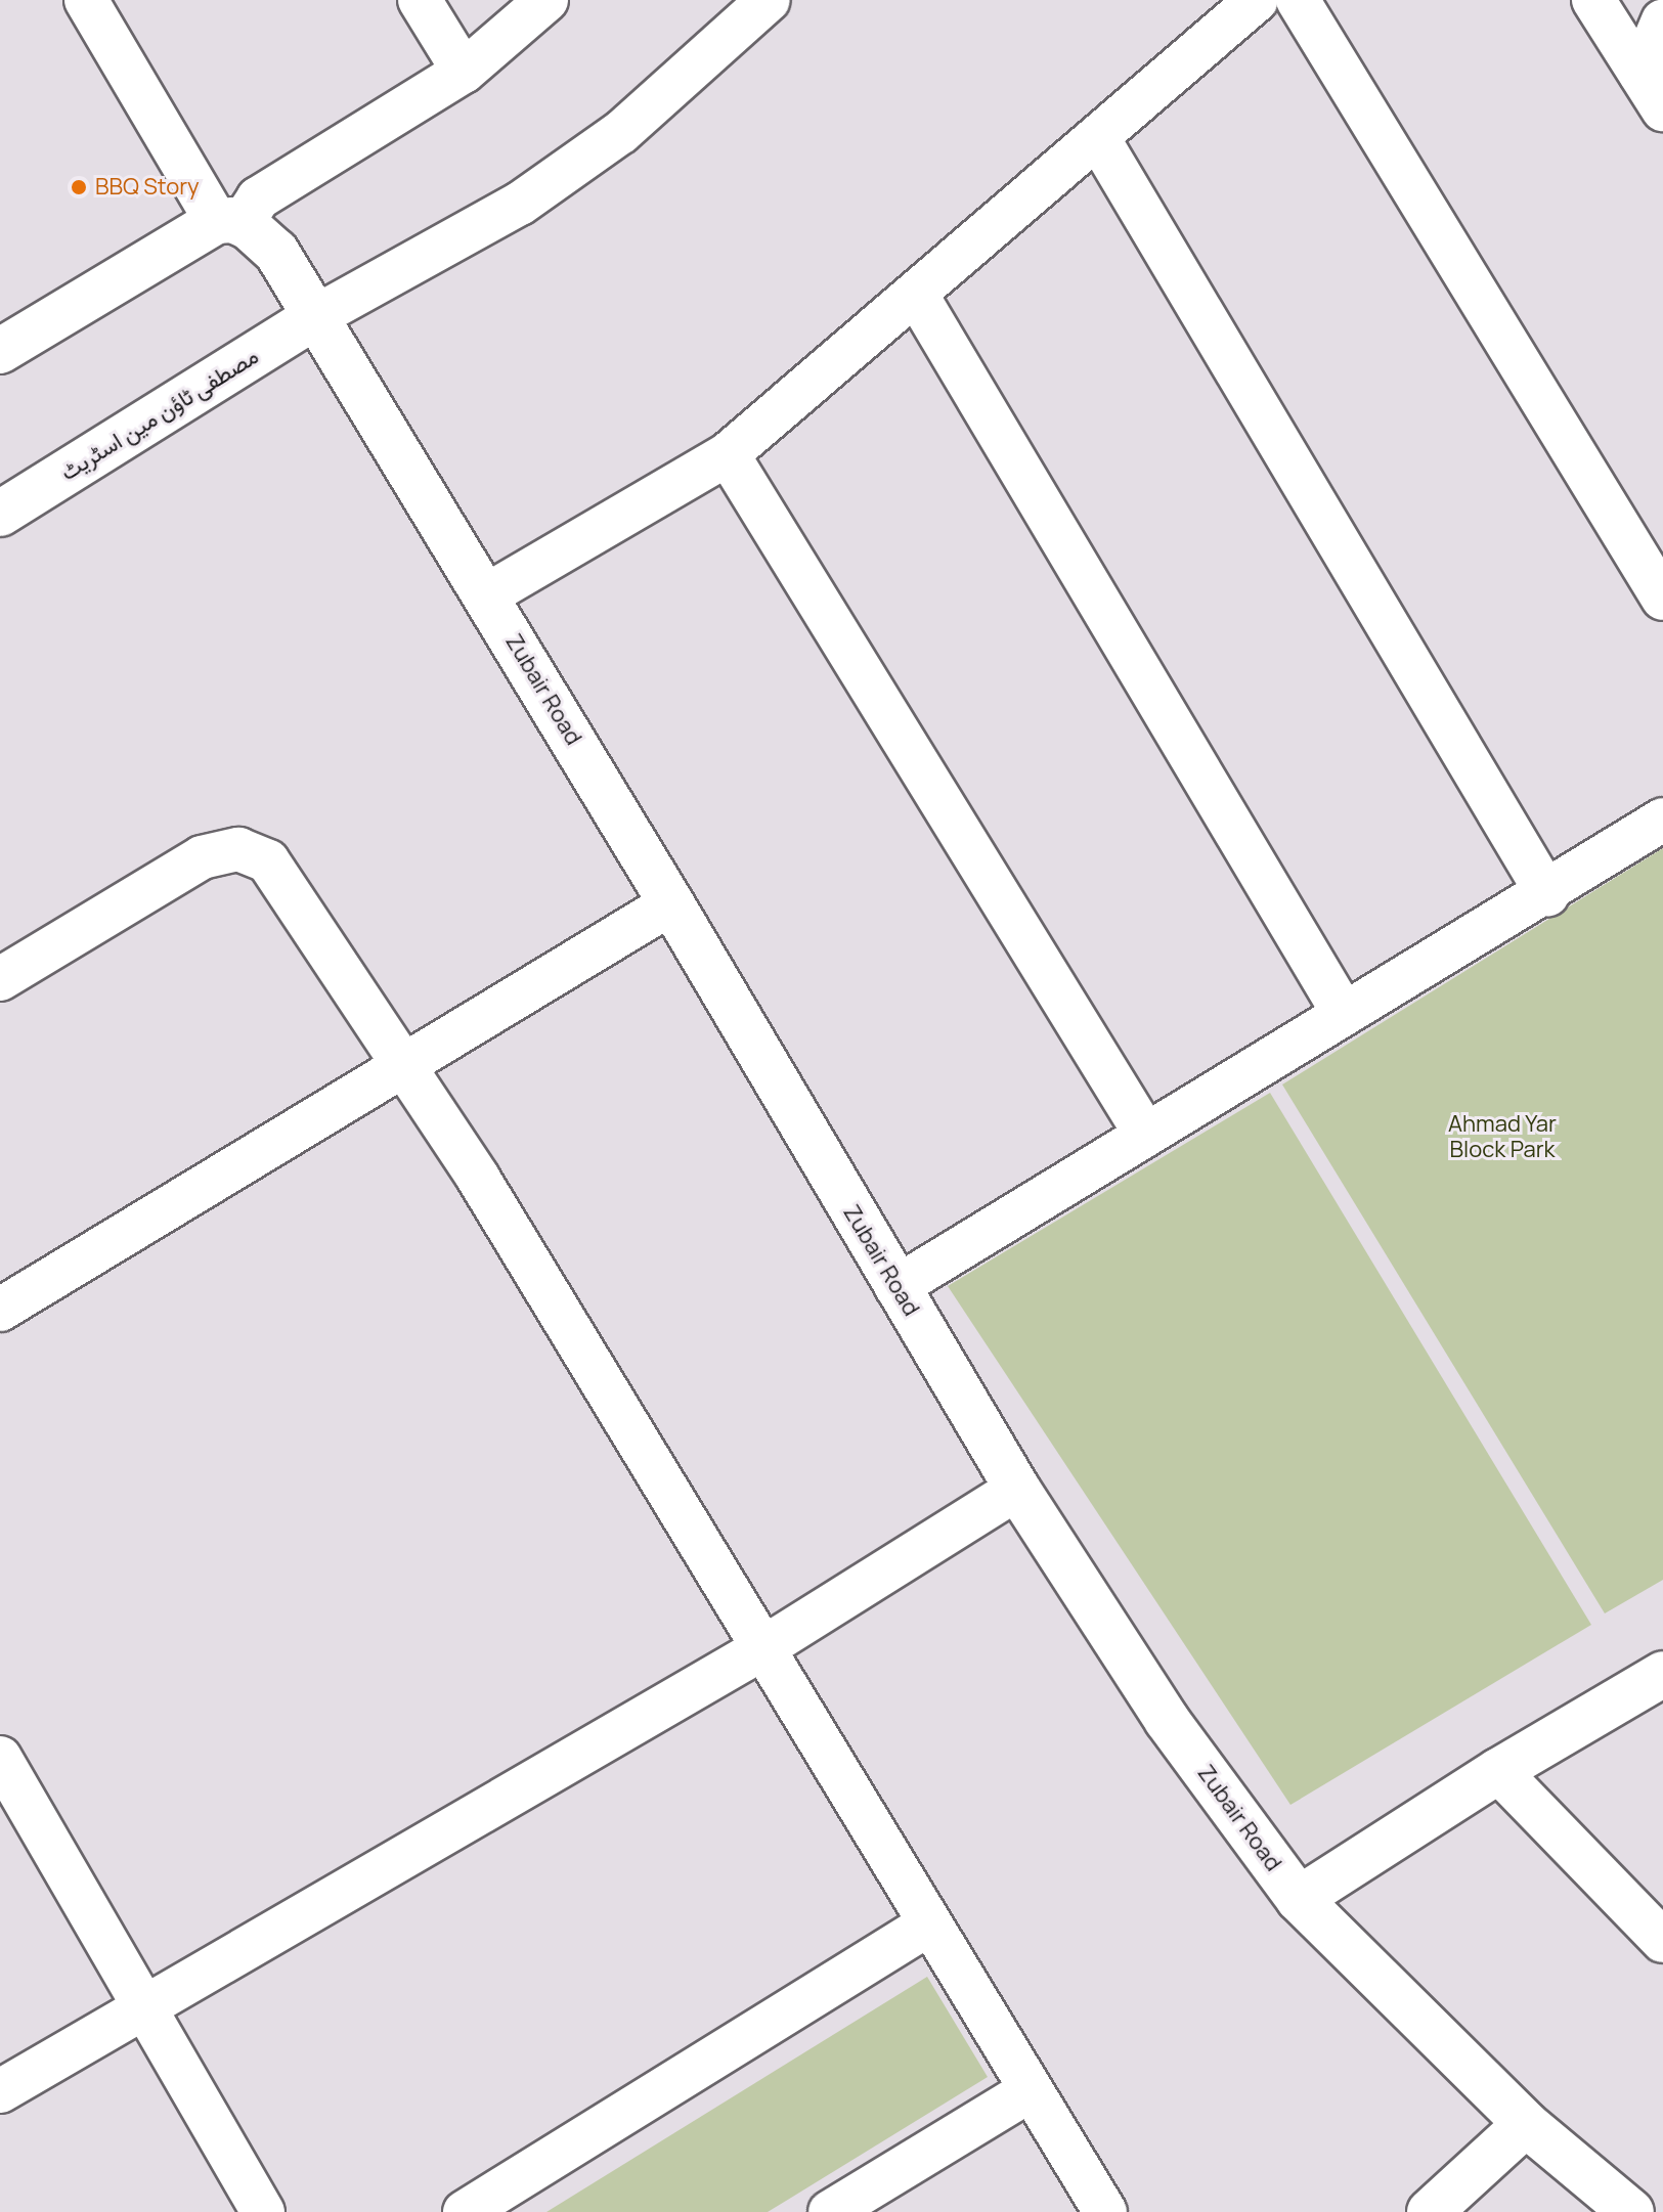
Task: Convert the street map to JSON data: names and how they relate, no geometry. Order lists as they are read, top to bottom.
{
  "streets": {
    "street": ["مصطفی ٹاؤن مین اسٹریٹ", "Zubair Road"]
  },
  "crossings": [
    ["مصطفی ٹاؤن مین اسٹریٹ", "Zubair Road"]
  ],
  "parks": ["Ahmad Yar Block Park"],
  "places": ["BBQ Story"]
}
